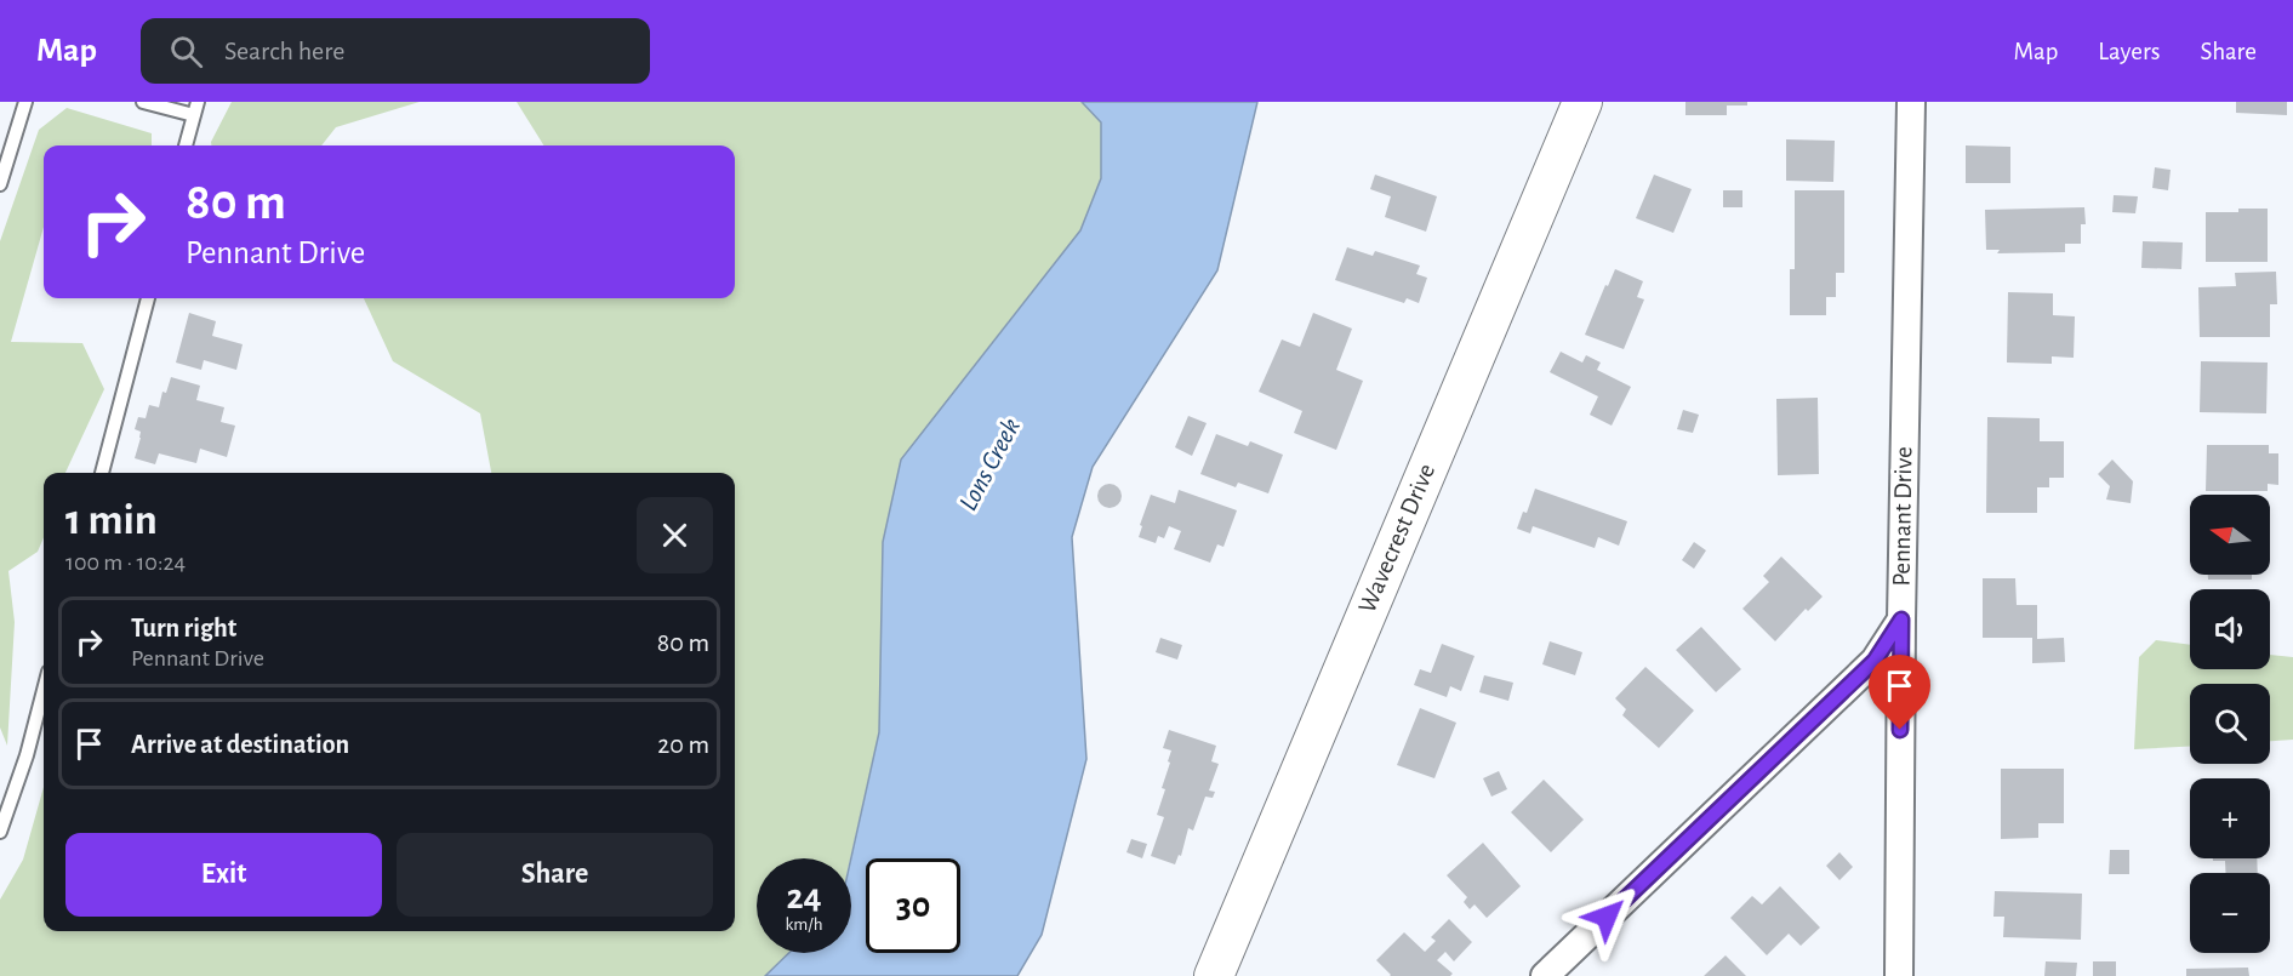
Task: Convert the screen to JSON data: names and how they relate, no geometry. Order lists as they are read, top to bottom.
{
  "streets": {
    "street": ["Pennant Drive", "Wavecrest Drive"]
  },
  "water": ["Lons Creek"],
  "north": "left",
  "page": {
    "header": "Map",
    "search": "Search here",
    "nav": ["Map", "Layers", "Share"],
    "turn": ["80 m", "Pennant Drive"],
    "heading": ["1 min", "100 m · 10:24"],
    "map_buttons": ["+", "−"],
    "list": [
      {
        "name": "Turn right",
        "note": "Pennant Drive",
        "value": "80 m"
      },
      {
        "name": "Arrive at destination",
        "value": "20 m"
      }
    ],
    "buttons": ["Exit", "Share"],
    "speed": "24 km/h",
    "limit": "30"
  }
}
